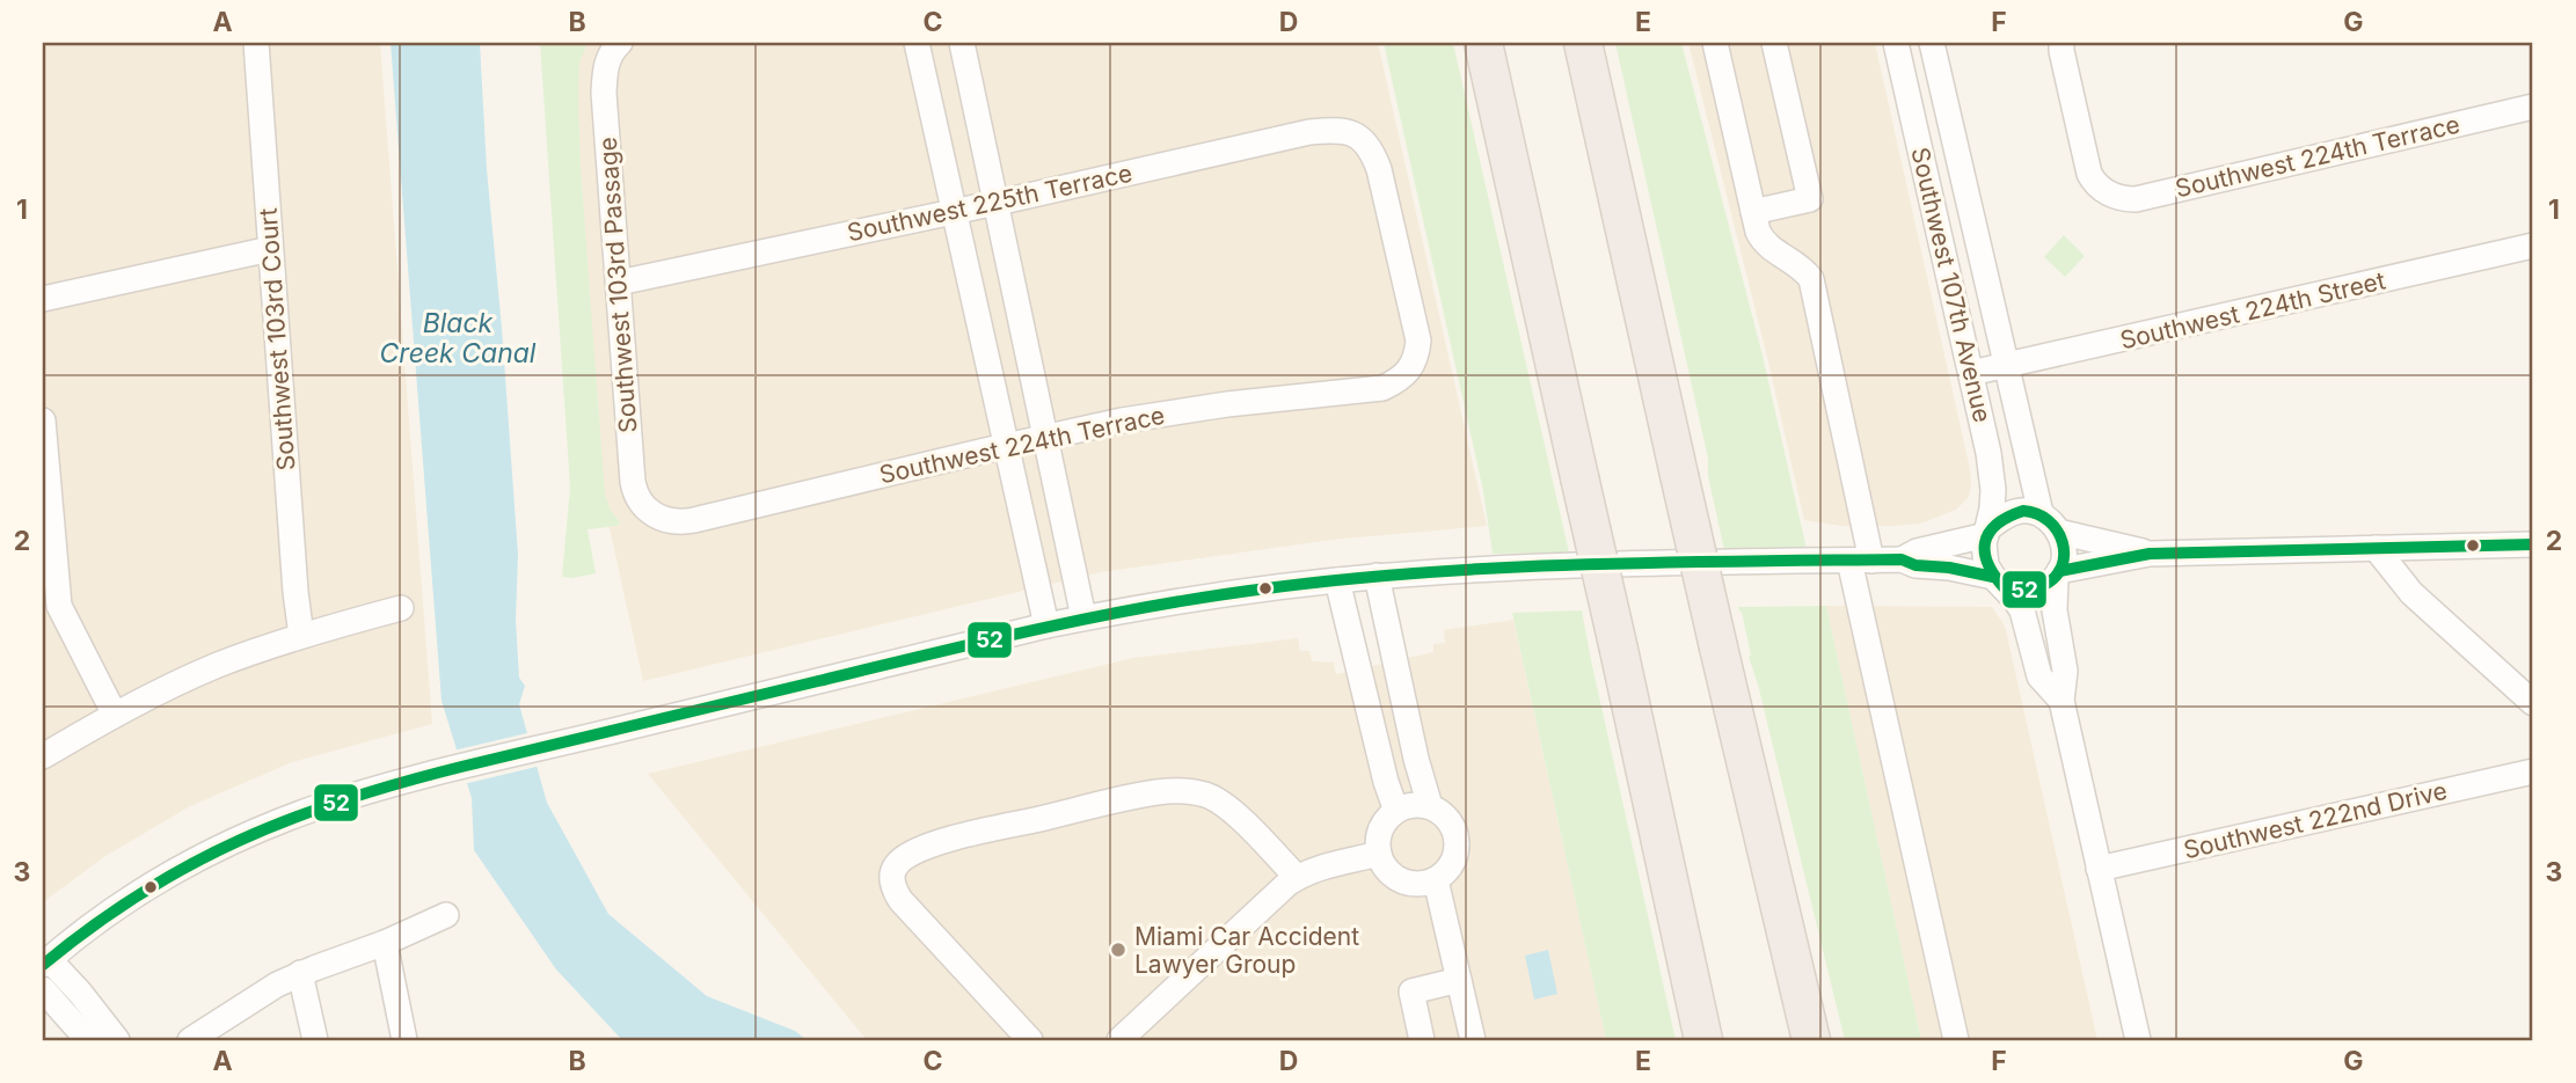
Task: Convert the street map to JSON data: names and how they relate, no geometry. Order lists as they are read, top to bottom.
{
  "streets": {
    "street": [
      "Southwest 224th Terrace",
      "Southwest 225th Terrace",
      "Southwest 103rd Passage",
      "Southwest 107th Avenue",
      "Southwest 224th Street",
      "Southwest 103rd Court",
      "Southwest 222nd Drive"
    ]
  },
  "crossings": [
    ["Southwest 224th Terrace", "Southwest 225th Terrace"],
    ["Southwest 224th Terrace", "Southwest 103rd Passage"],
    ["Southwest 225th Terrace", "Southwest 103rd Passage"],
    ["Southwest 107th Avenue", "Southwest 224th Street"]
  ],
  "water": ["Black Creek Canal"],
  "places": ["Miami Car Accident Lawyer Group"],
  "lines": ["transit line 52"],
  "grid": {
    "columns": [
      "A",
      "B",
      "C",
      "D",
      "E",
      "F",
      "G"
    ],
    "rows": ["1", "2", "3"]
  }
}
